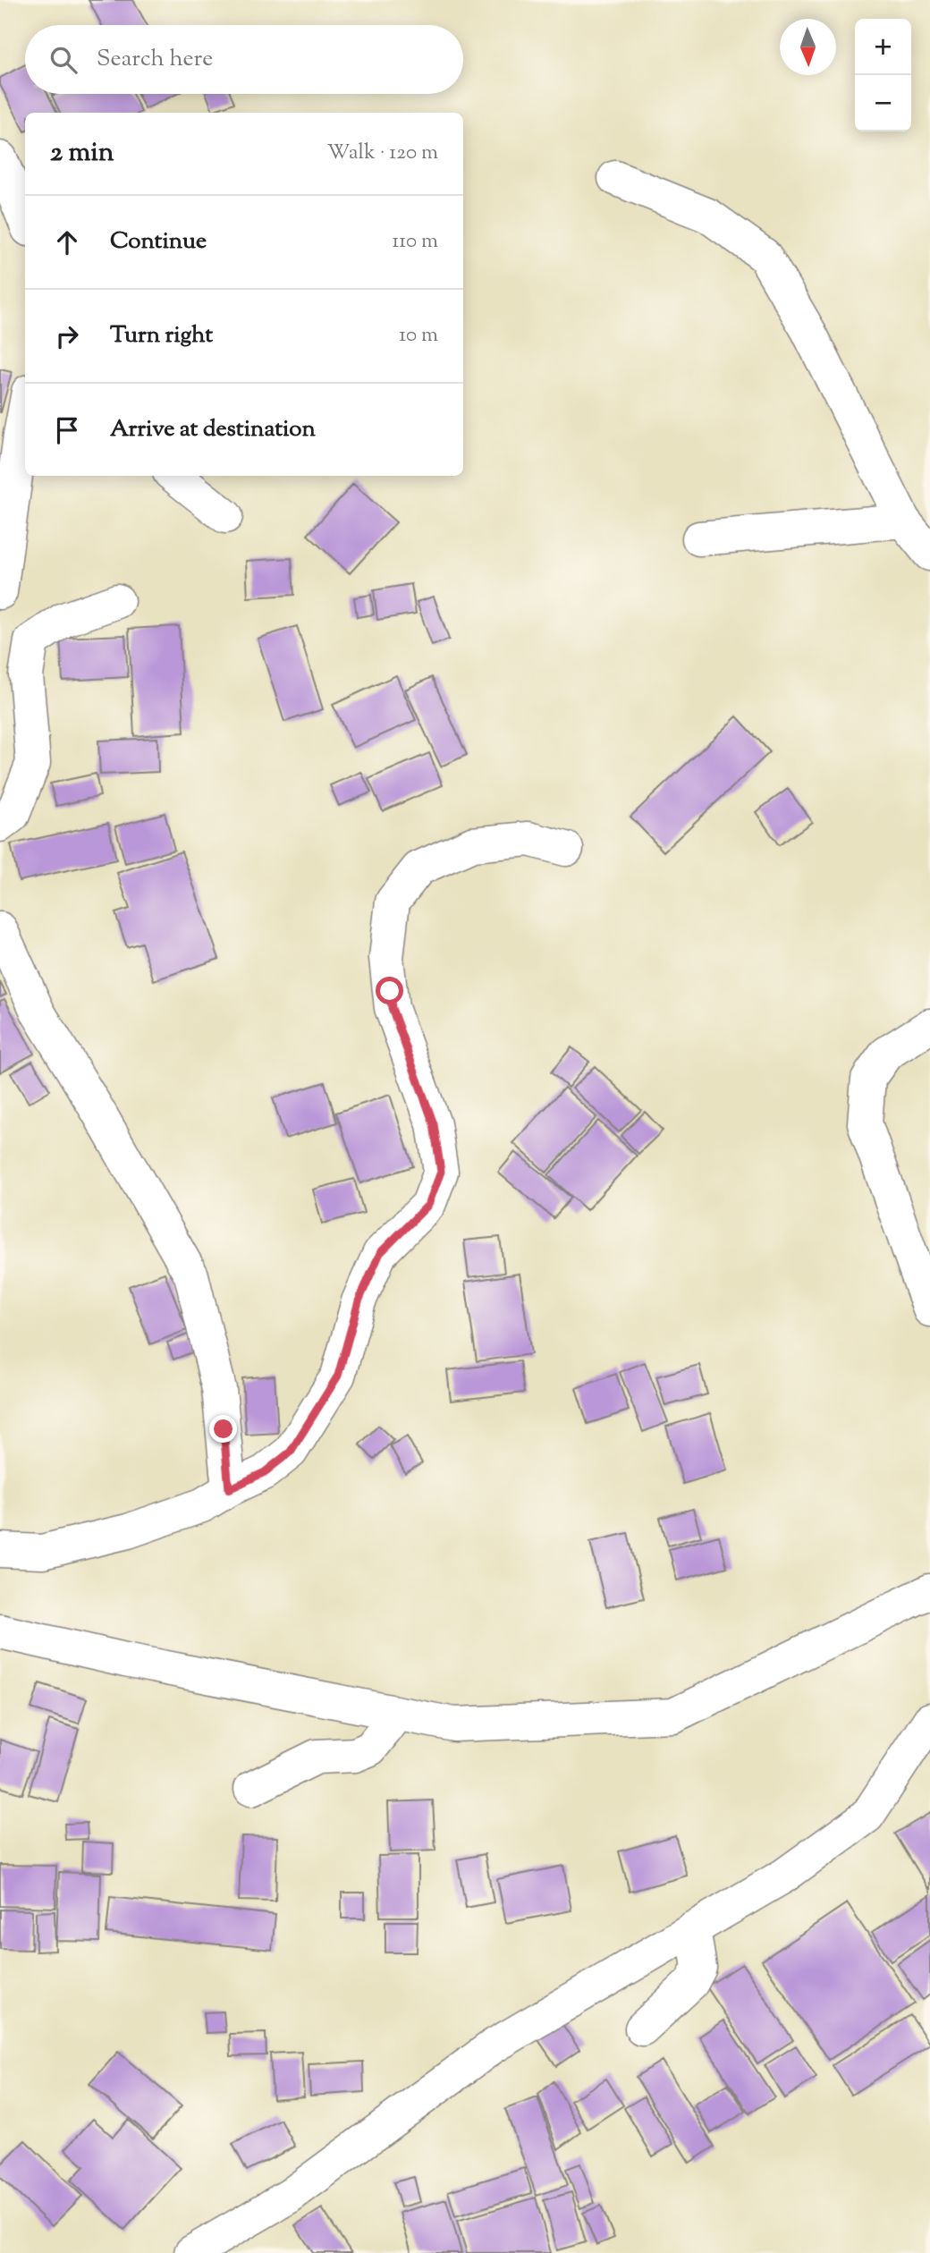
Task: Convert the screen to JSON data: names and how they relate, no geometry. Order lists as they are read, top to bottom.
{
  "north": "bottom",
  "page": {
    "map_buttons": ["+", "−"],
    "search": "Search here",
    "heading": ["2 min", "Walk · 120 m"],
    "list": [
      ["Continue", "110 m"],
      ["Turn right", "10 m"],
      "Arrive at destination"
    ]
  }
}
